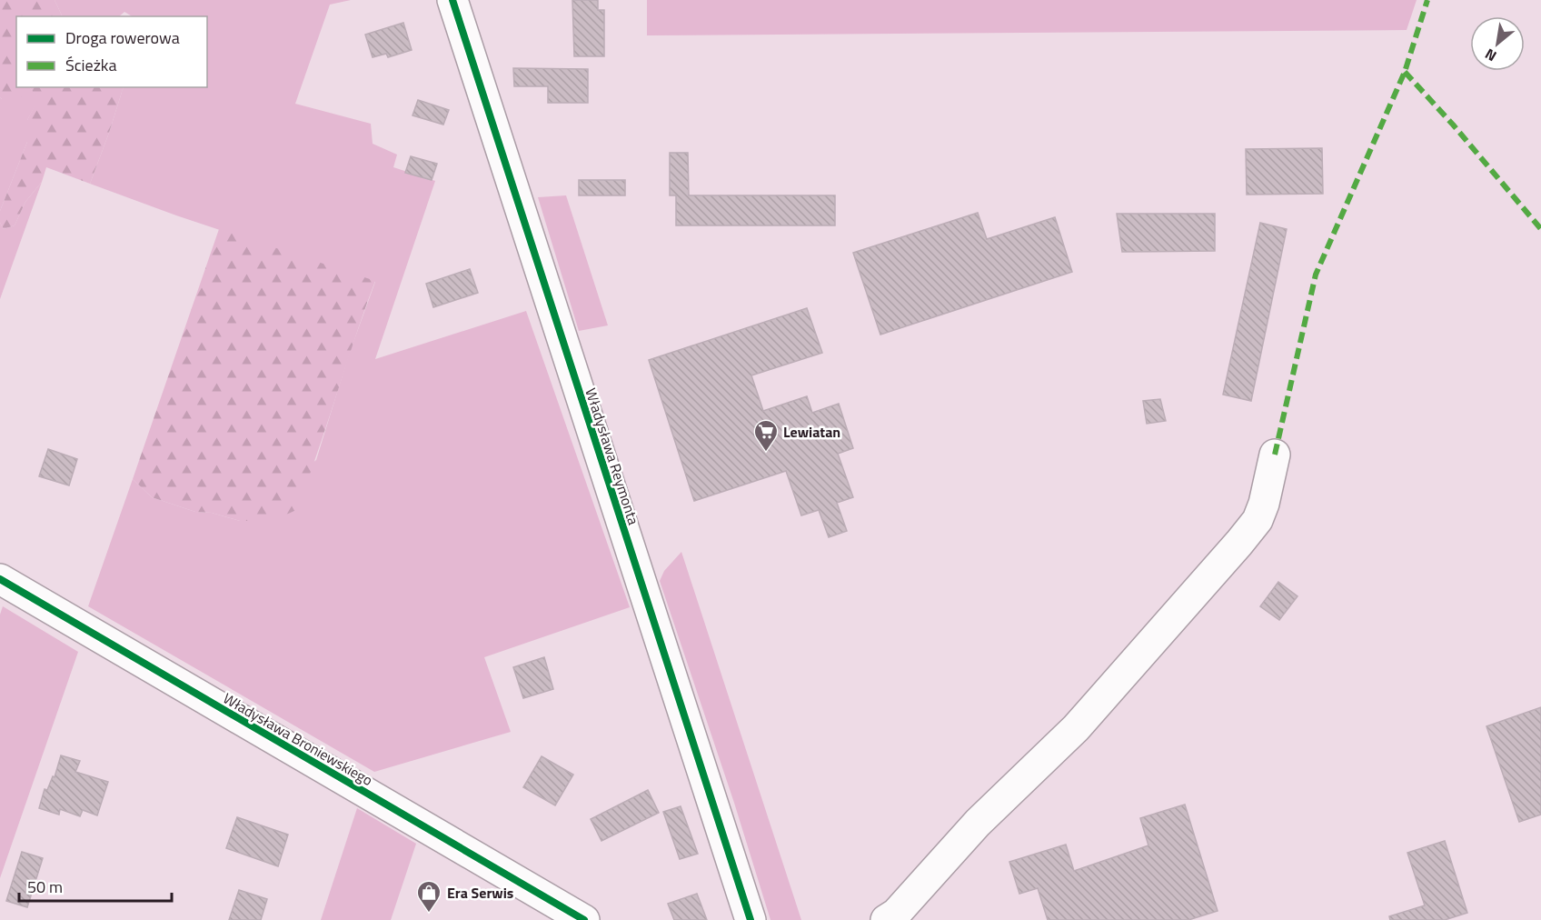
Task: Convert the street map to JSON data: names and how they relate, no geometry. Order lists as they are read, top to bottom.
{
  "streets": {
    "street": ["Władysława Reymonta", "Władysława Broniewskiego"]
  },
  "places": {
    "supermarket": ["Lewiatan"],
    "shop": ["Era Serwis"]
  },
  "legend": ["Droga rowerowa", "Ścieżka"],
  "scale_bar": "50 m",
  "north": "bottom left"
}
